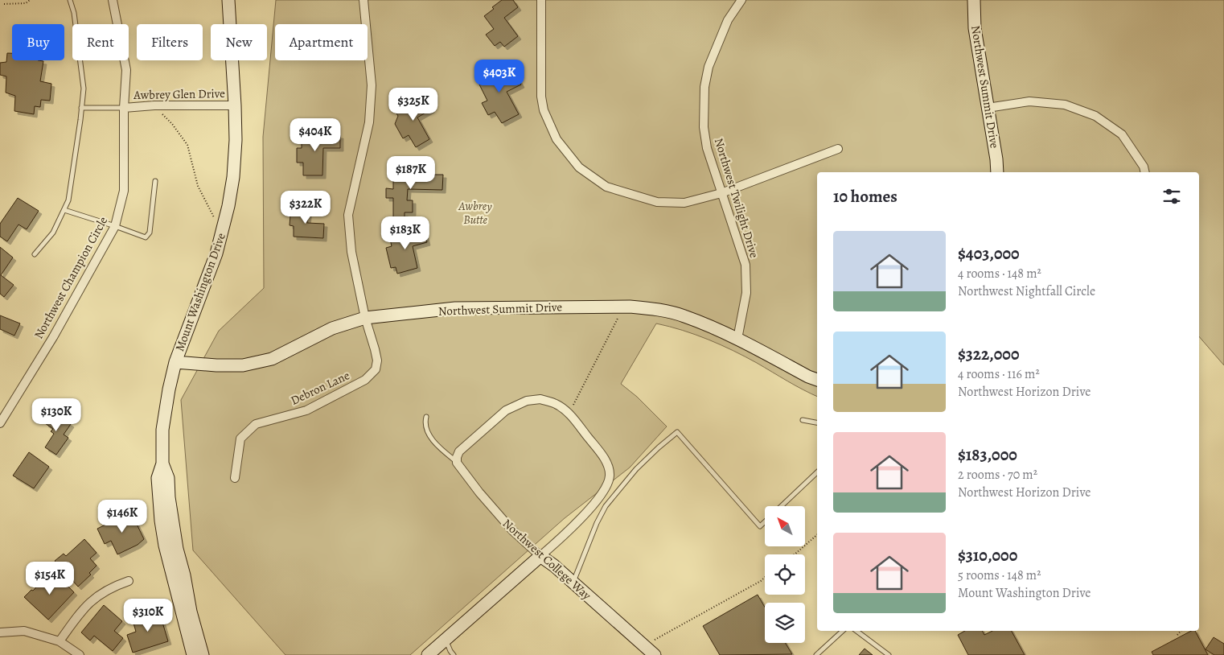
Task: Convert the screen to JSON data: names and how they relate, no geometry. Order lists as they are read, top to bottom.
{
  "streets": {
    "street": [
      "Northwest Summit Drive",
      "Awbrey Glen Drive",
      "Northwest Twilight Drive",
      "Northwest Champion Circle",
      "Mount Washington Drive",
      "Debron Lane",
      "Northwest College Way"
    ]
  },
  "crossings": [
    ["Northwest Summit Drive", "Northwest Twilight Drive"],
    ["Northwest Summit Drive", "Mount Washington Drive"],
    ["Northwest Summit Drive", "Debron Lane"],
    ["Awbrey Glen Drive", "Northwest Champion Circle"],
    ["Awbrey Glen Drive", "Mount Washington Drive"]
  ],
  "parks": ["Awbrey Butte"],
  "north": "top left",
  "page": {
    "chip": [
      "Buy",
      "Rent",
      "Filters",
      "New",
      "Apartment"
    ],
    "price": [
      "$403K",
      "$325K",
      "$404K",
      "$187K",
      "$322K",
      "$183K",
      "$130K",
      "$146K",
      "$154K",
      "$310K"
    ],
    "heading": "10 homes",
    "list": [
      {
        "name": "$403,000",
        "note": "4 rooms · 148 m² · Northwest Nightfall Circle"
      },
      {
        "name": "$322,000",
        "note": "4 rooms · 116 m² · Northwest Horizon Drive"
      },
      {
        "name": "$183,000",
        "note": "2 rooms · 70 m² · Northwest Horizon Drive"
      },
      {
        "name": "$310,000",
        "note": "5 rooms · 148 m² · Mount Washington Drive"
      }
    ]
  }
}
